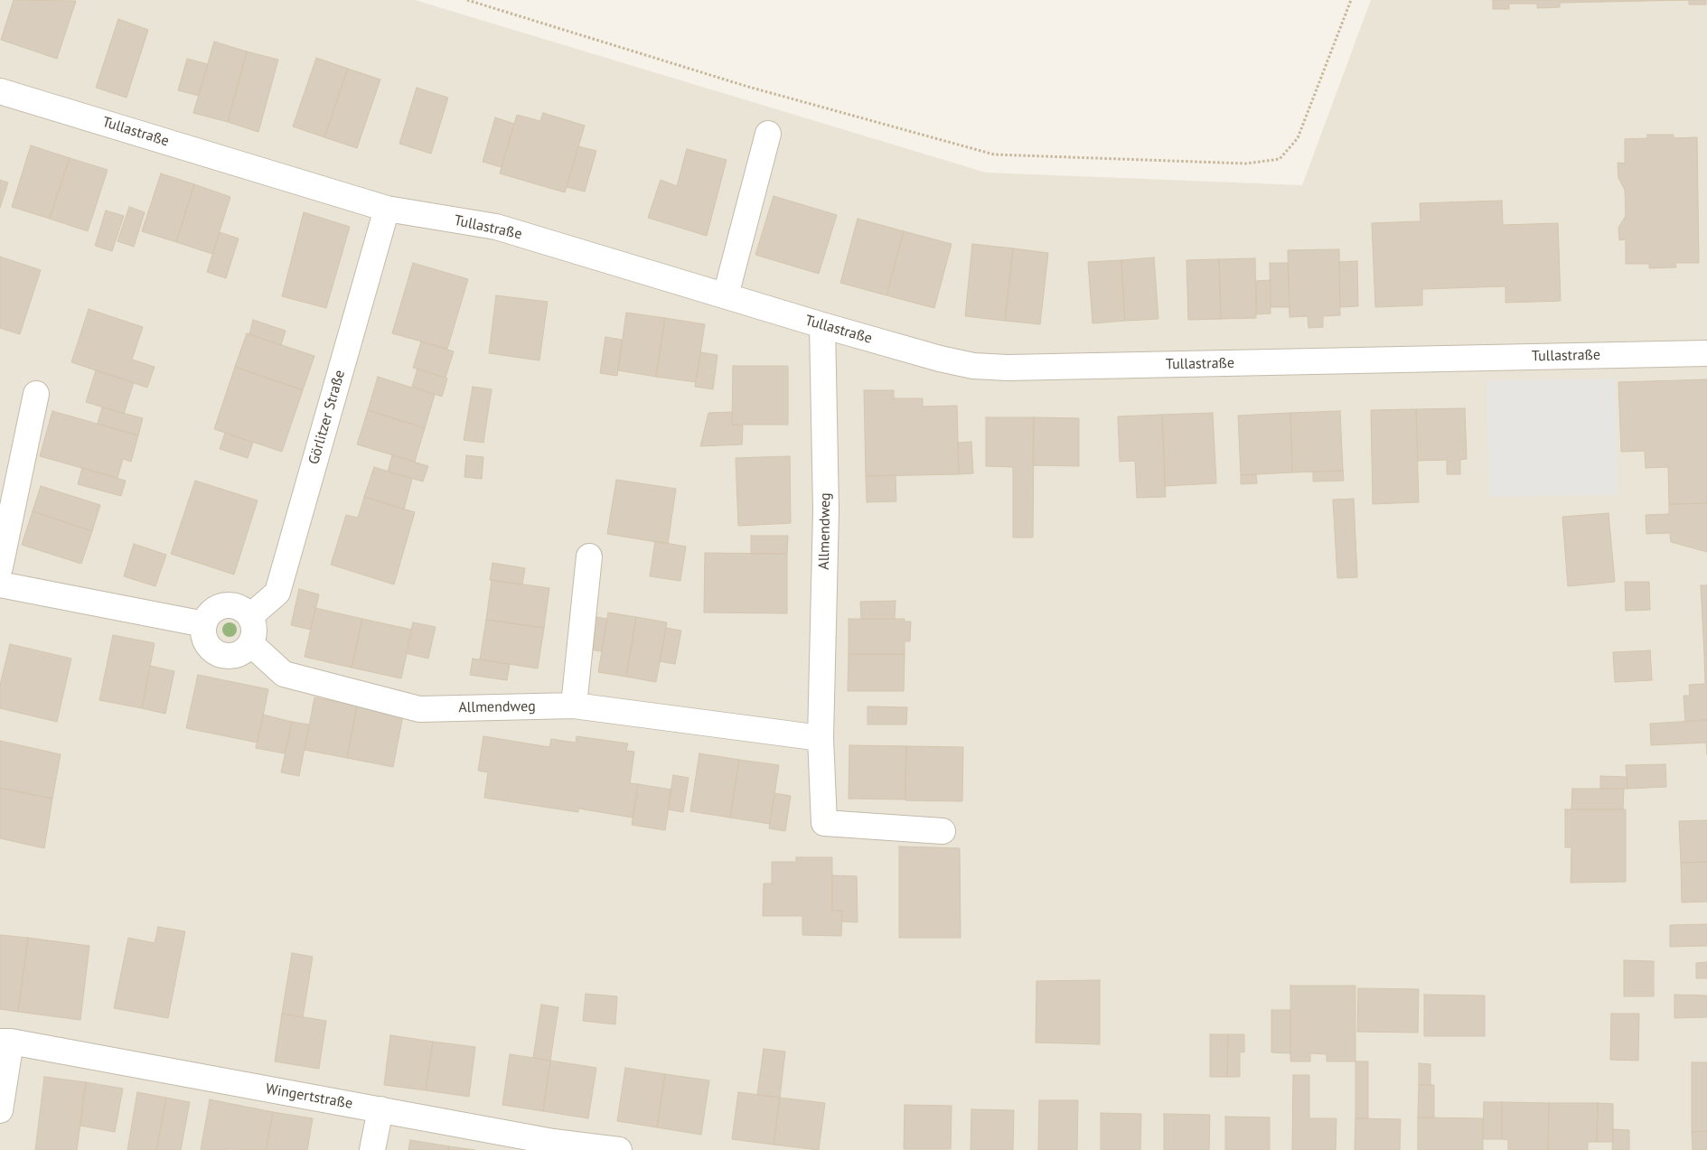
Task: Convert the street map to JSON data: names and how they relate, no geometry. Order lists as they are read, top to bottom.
{
  "streets": {
    "street": [
      "Tullastraße",
      "Görlitzer Straße",
      "Allmendweg",
      "Wingertstraße"
    ]
  },
  "crossings": [
    ["Tullastraße", "Görlitzer Straße"],
    ["Tullastraße", "Allmendweg"],
    ["Görlitzer Straße", "Allmendweg"]
  ]
}
